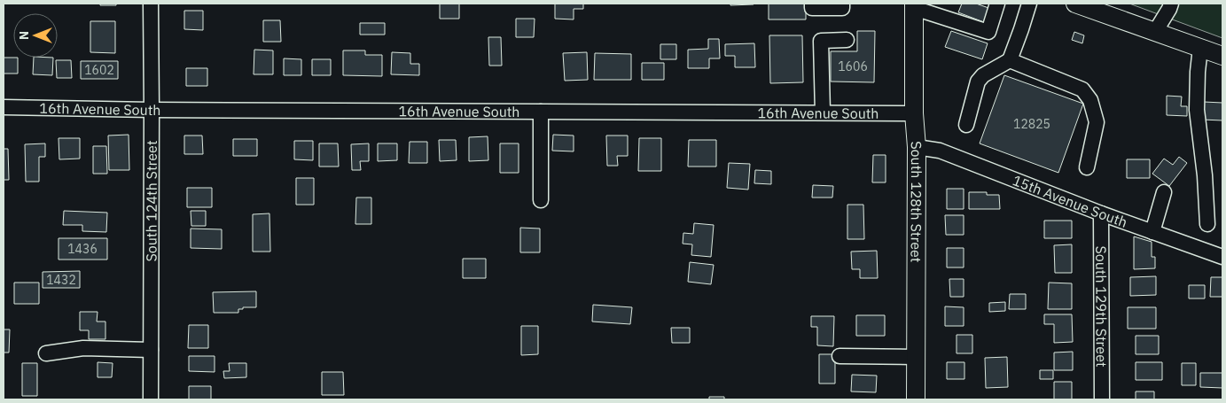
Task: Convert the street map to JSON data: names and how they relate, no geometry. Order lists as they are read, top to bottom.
{
  "streets": {
    "main road": ["South 128th Street"],
    "street": [
      "16th Avenue South",
      "South 124th Street",
      "15th Avenue South",
      "South 129th Street"
    ]
  },
  "crossings": [
    ["16th Avenue South", "South 124th Street"],
    ["16th Avenue South", "South 128th Street"],
    ["South 128th Street", "15th Avenue South"],
    ["15th Avenue South", "South 129th Street"]
  ],
  "house_numbers": [
    "1606",
    "1602",
    "12825",
    "1436",
    "1432"
  ],
  "north": "left"
}
